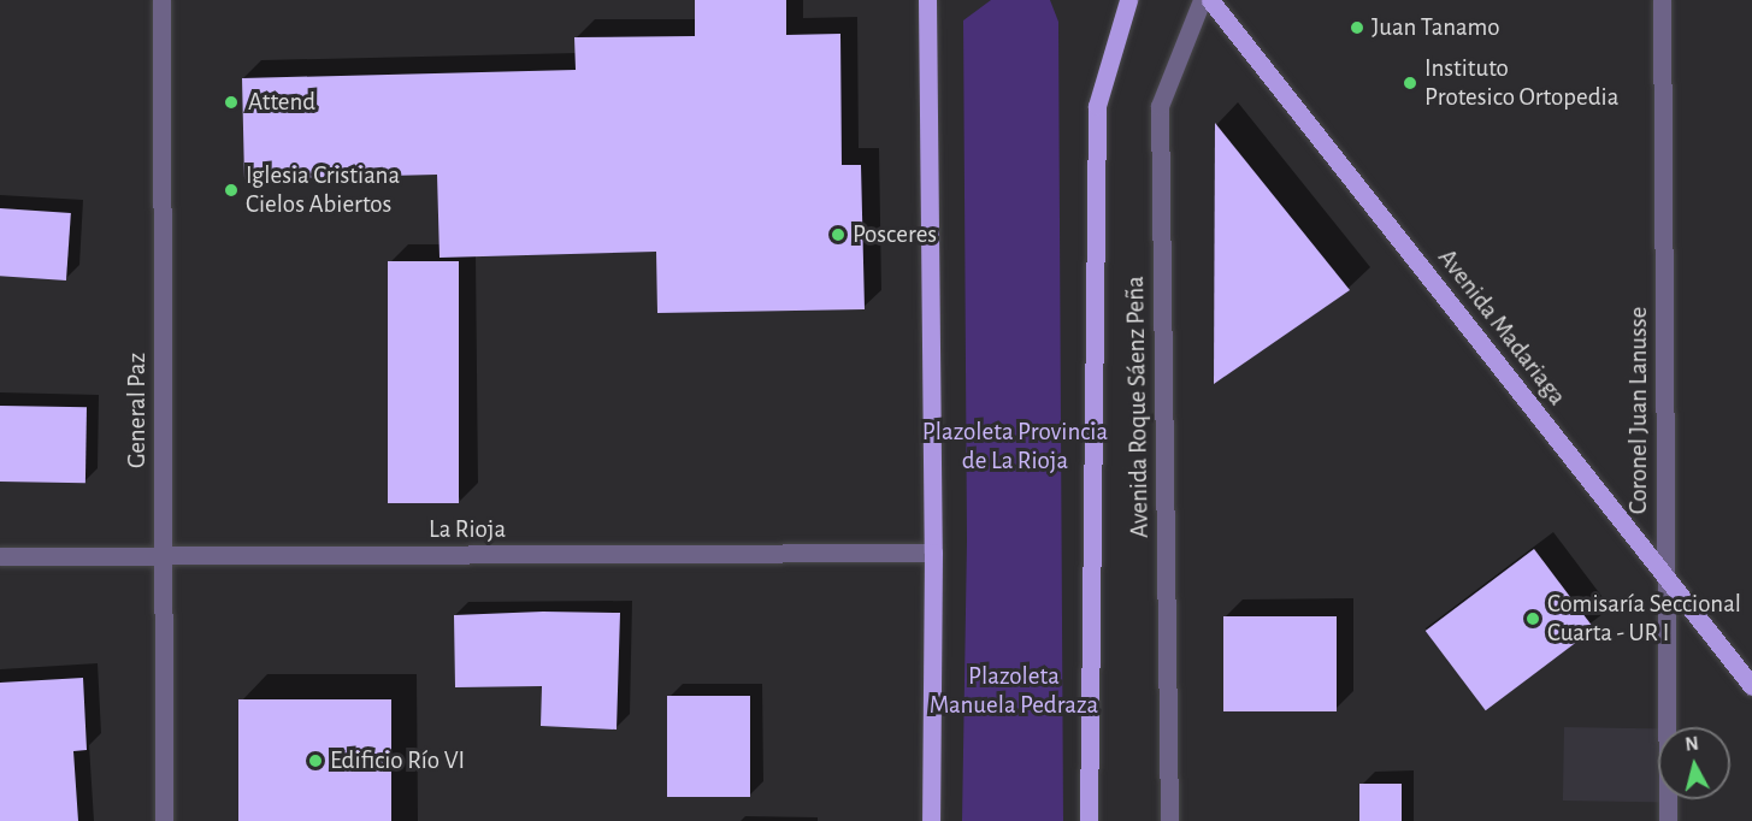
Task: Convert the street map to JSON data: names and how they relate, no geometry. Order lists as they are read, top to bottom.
{
  "streets": {
    "main road": ["Avenida Madariaga", "Avenida Roque Sáenz Peña"],
    "street": ["General Paz", "Coronel Juan Lanusse", "La Rioja"]
  },
  "crossings": [
    ["Avenida Madariaga", "Coronel Juan Lanusse"],
    ["General Paz", "La Rioja"]
  ],
  "parks": ["Plazoleta Provincia de La Rioja", "Plazoleta Manuela Pedraza"],
  "places": [
    "Juan Tanamo",
    "Instituto Protesico Ortopedia",
    "Attend",
    "Iglesia Cristiana Cielos Abiertos",
    "Posceres",
    "Comisaría Seccional Cuarta - UR I",
    "Edificio Río VI"
  ],
  "north": "top"
}
